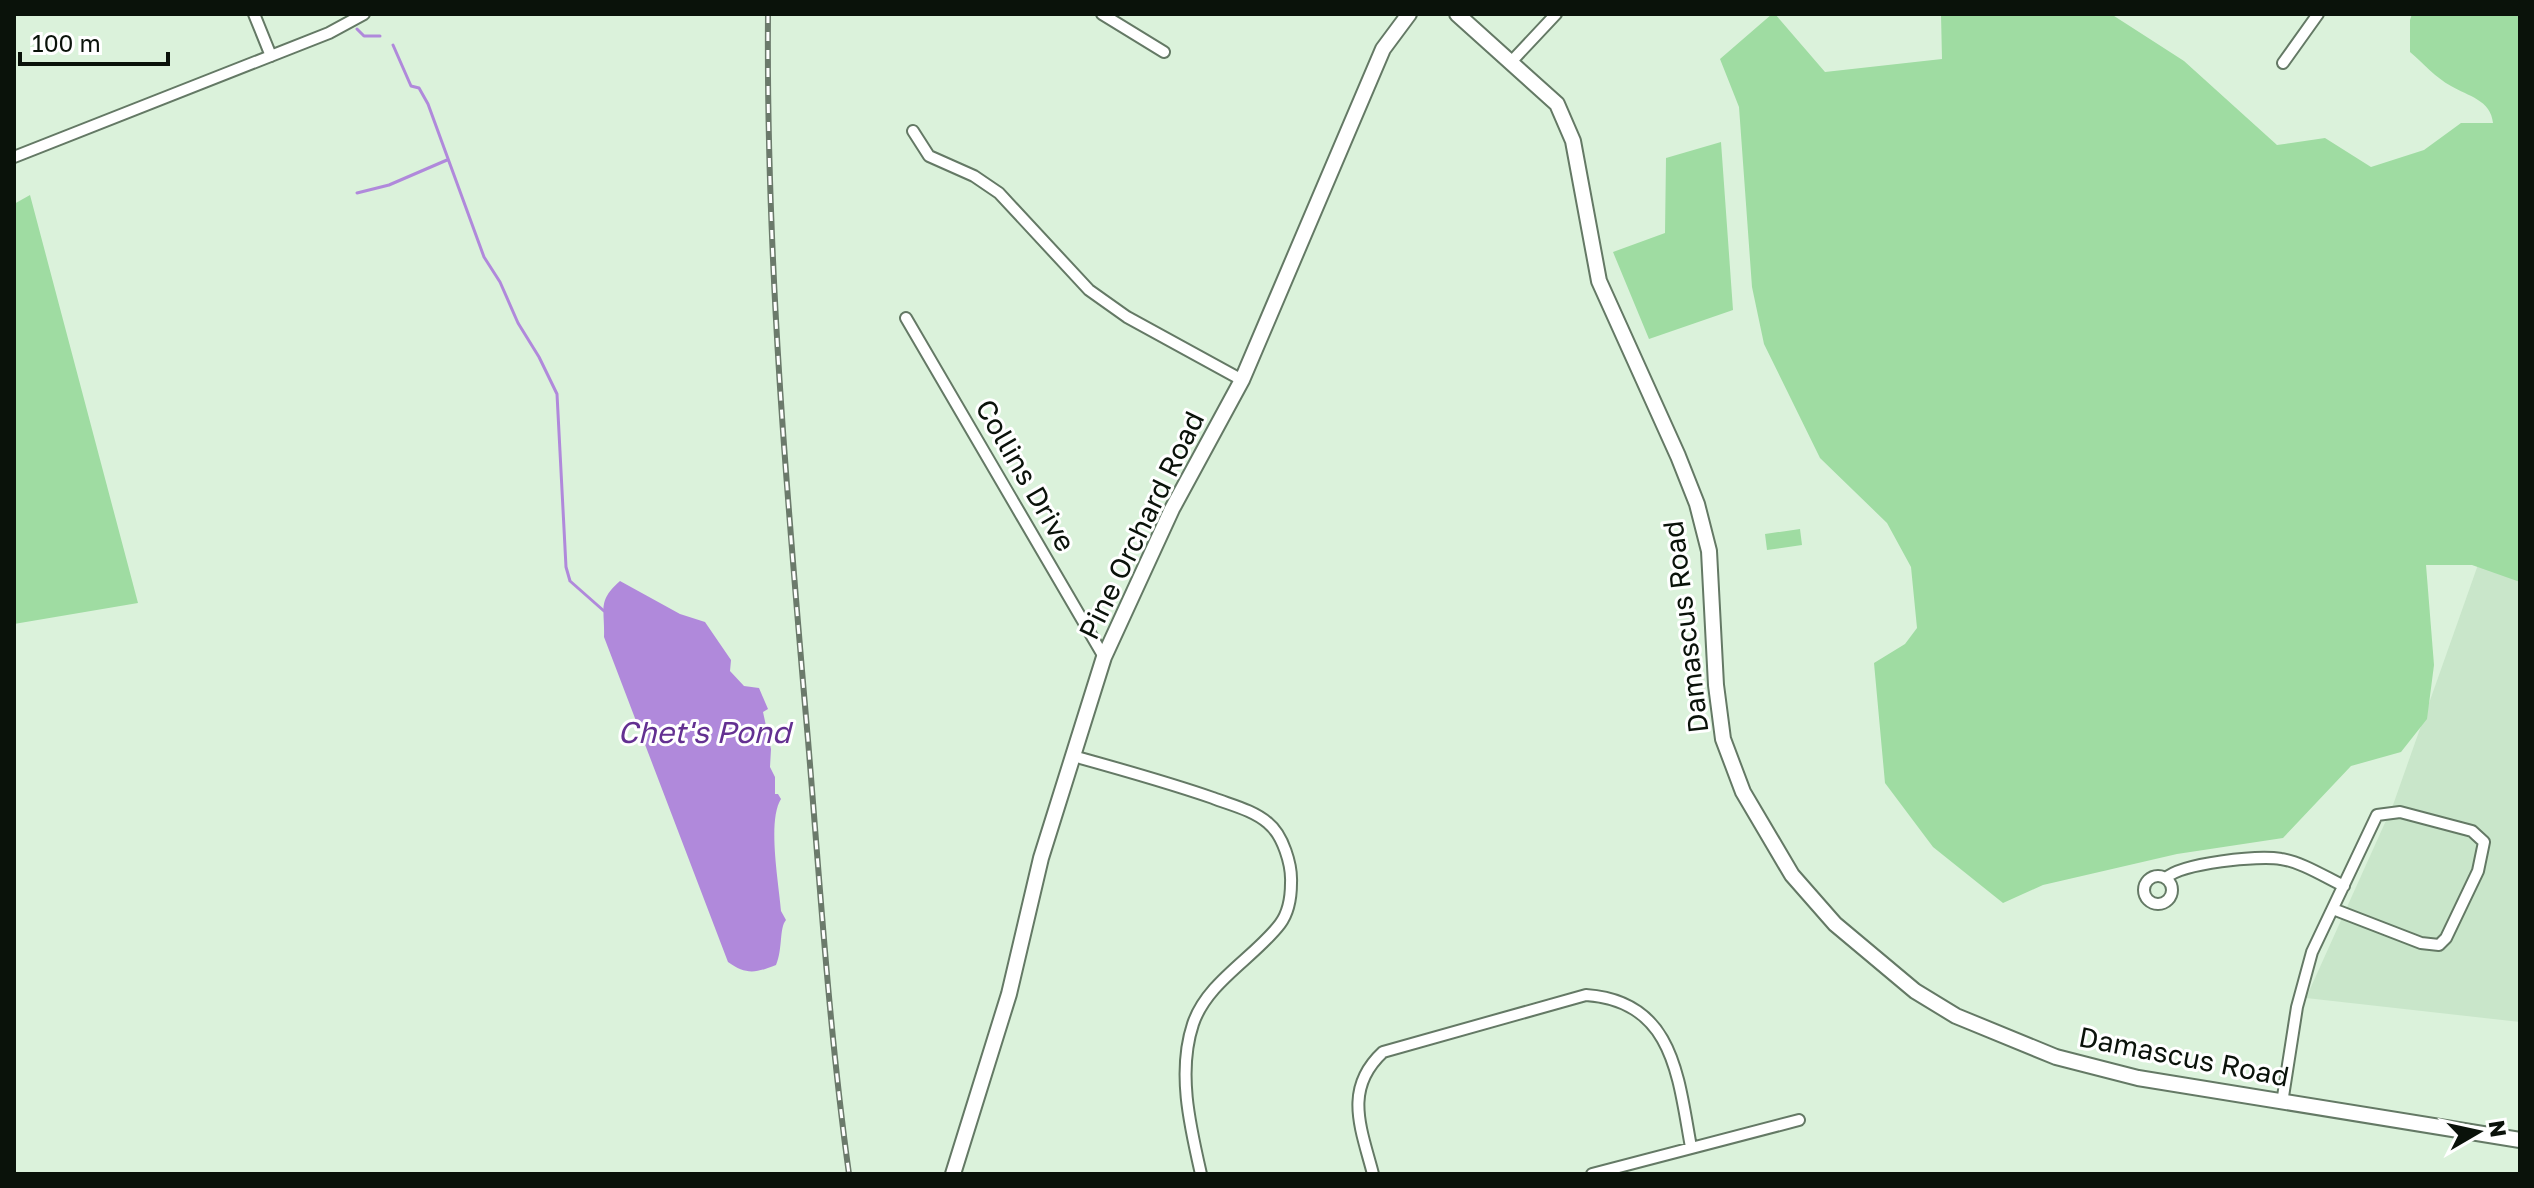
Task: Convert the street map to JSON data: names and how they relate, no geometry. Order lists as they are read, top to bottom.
{
  "streets": {
    "street": ["Collins Drive", "Pine Orchard Road", "Damascus Road"]
  },
  "crossings": [
    ["Collins Drive", "Pine Orchard Road"]
  ],
  "water": ["Chet's Pond"],
  "scale_bar": "100 m",
  "north": "right"
}
